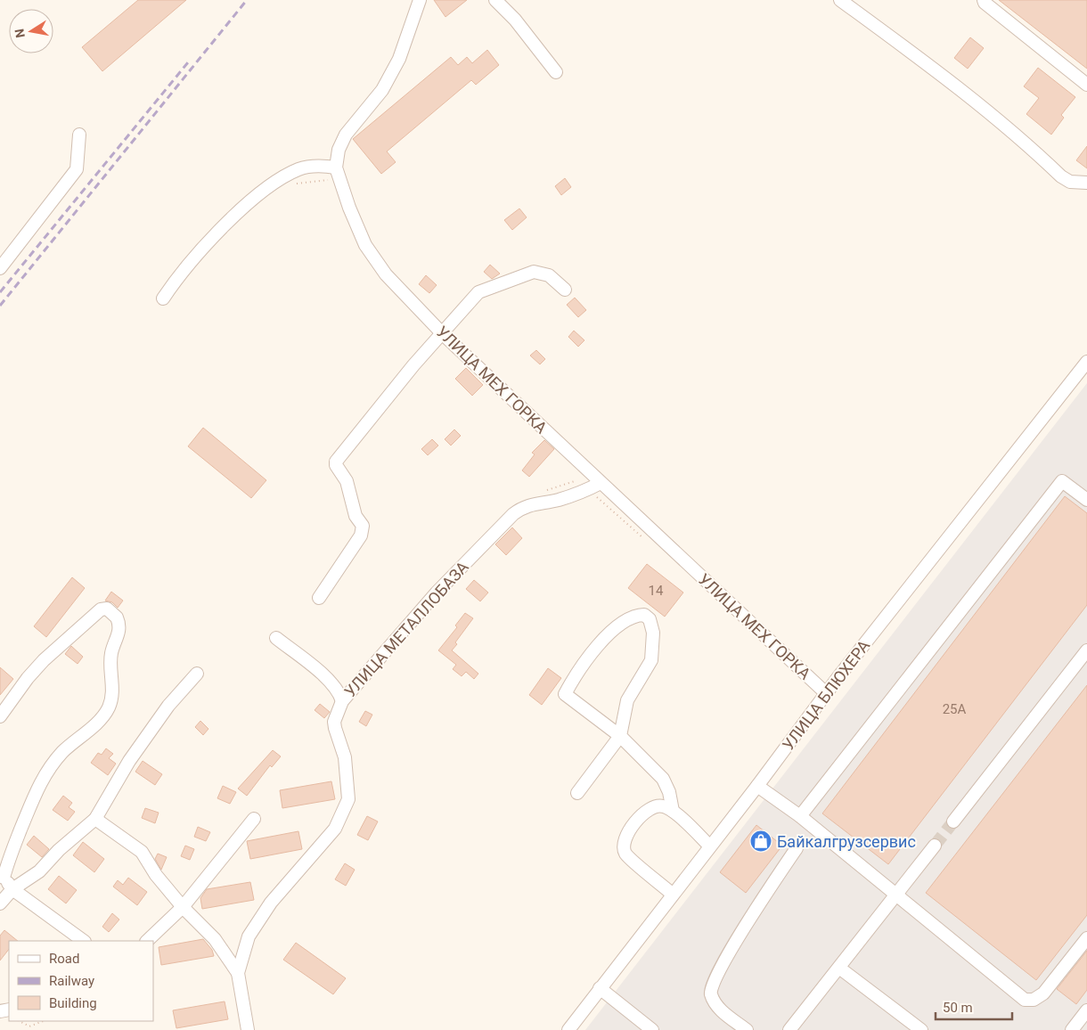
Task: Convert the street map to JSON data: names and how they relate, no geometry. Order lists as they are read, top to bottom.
{
  "streets": {
    "street": ["УЛИЦА МЕХ ГОРКА", "УЛИЦА МЕТАЛЛОБАЗА", "УЛИЦА БЛЮХЕРА"]
  },
  "crossings": [
    ["УЛИЦА МЕХ ГОРКА", "УЛИЦА МЕТАЛЛОБАЗА"],
    ["УЛИЦА МЕХ ГОРКА", "УЛИЦА БЛЮХЕРА"]
  ],
  "places": {
    "shop": ["Байкалгрузсервис"]
  },
  "house_numbers": ["14", "25А"],
  "legend": ["Road", "Railway", "Building"],
  "scale_bar": "50 m",
  "north": "left"
}
